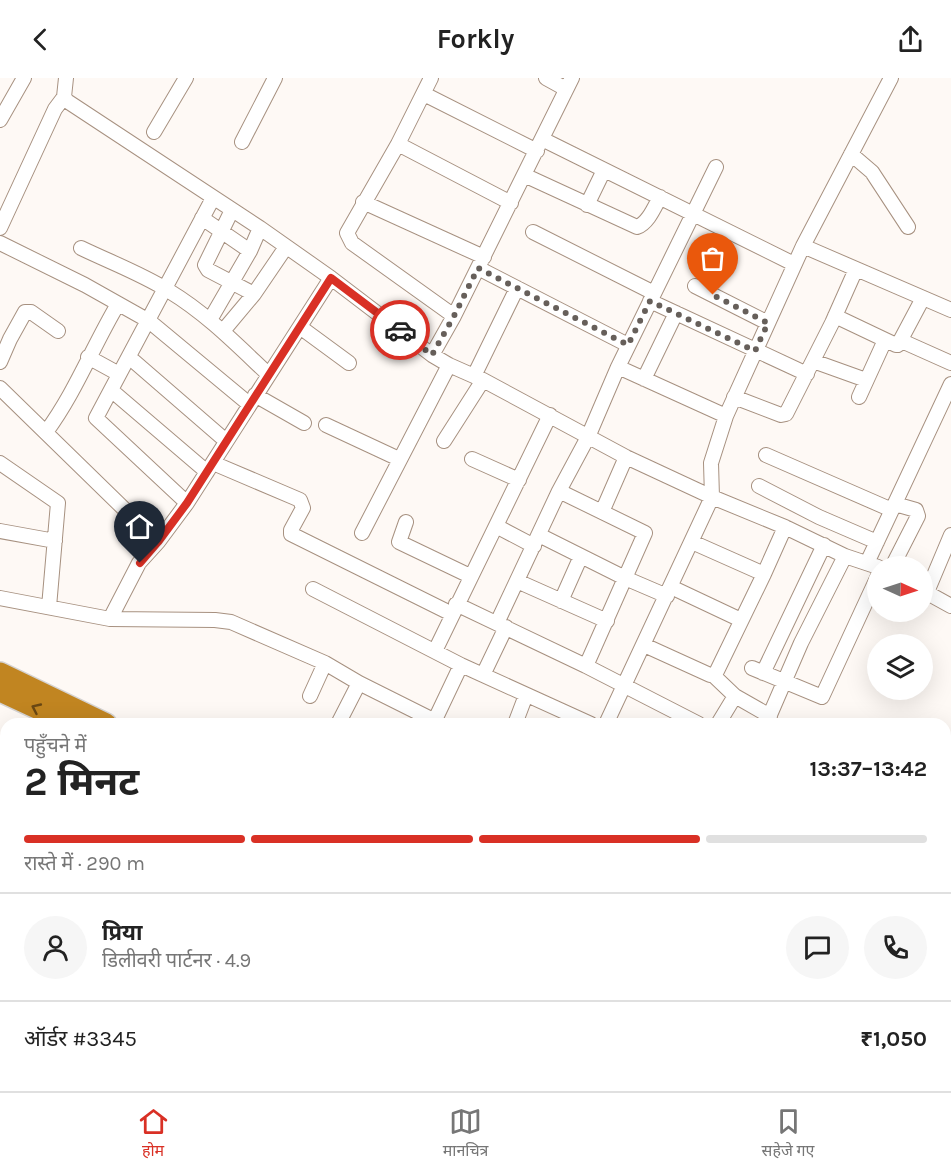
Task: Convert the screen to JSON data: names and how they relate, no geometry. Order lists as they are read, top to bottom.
{
  "north": "right",
  "page": {
    "header": "Forkly",
    "heading": ["2 मिनट", "पहुँचने में", "13:37–13:42"],
    "panel": [
      "प्रिया",
      "डिलीवरी पार्टनर · 4.9",
      "ऑर्डर #3345",
      "₹1,050"
    ],
    "bar": "रास्ते में · 290 m",
    "tabs": ["होम", "मानचित्र", "सहेजे गए"]
  }
}
